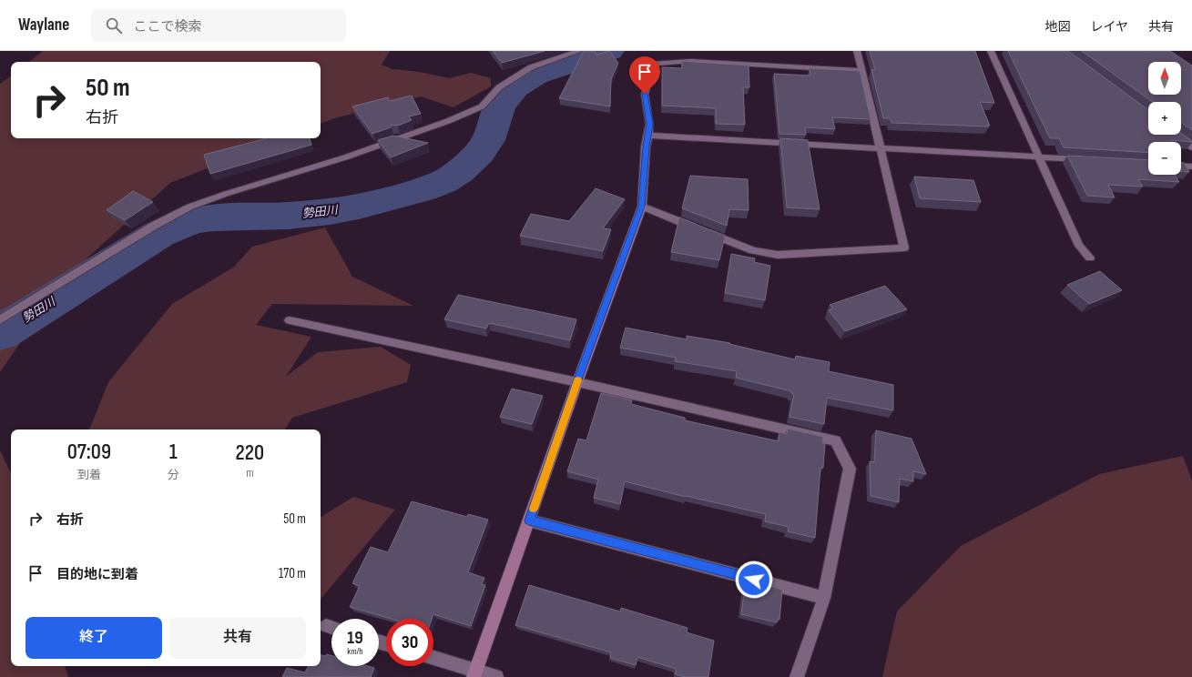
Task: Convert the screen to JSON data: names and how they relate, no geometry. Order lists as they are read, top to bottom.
{
  "water": ["勢田川"],
  "north": "top",
  "page": {
    "header": "Waylane",
    "search": "ここで検索",
    "nav": ["地図", "レイヤ", "共有"],
    "map_buttons": ["+", "−"],
    "turn": ["50 m", "右折"],
    "eta": [
      "07:09",
      "到着",
      "1",
      "分",
      "220",
      "m"
    ],
    "list": [
      {
        "name": "右折",
        "value": "50 m"
      },
      {
        "name": "目的地に到着",
        "value": "170 m"
      }
    ],
    "buttons": ["終了", "共有"],
    "speed": "19 km/h",
    "limit": "30"
  }
}
